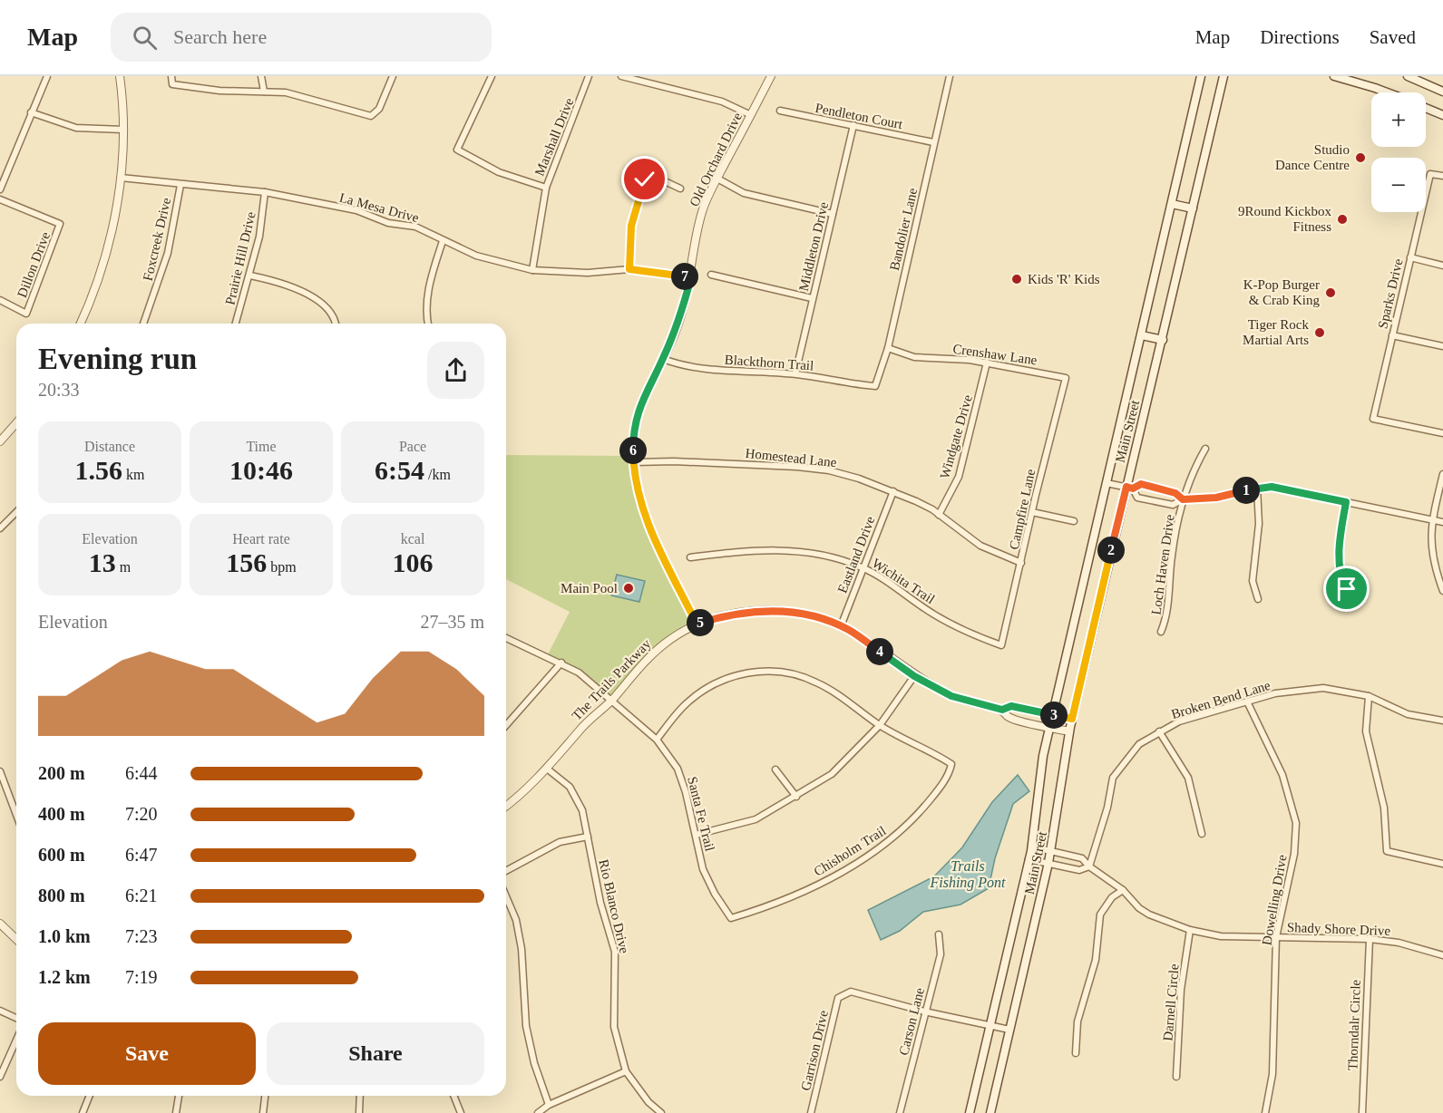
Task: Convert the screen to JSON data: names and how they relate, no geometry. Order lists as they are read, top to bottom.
{
  "streets": {
    "main road": ["Main Street"],
    "street": [
      "Pendleton Court",
      "Marshall Drive",
      "Old Orchard Drive",
      "La Mesa Drive",
      "Bandolier Lane",
      "Foxcreek Drive",
      "Middleton Drive",
      "Prairie Hill Drive",
      "Dillon Drive",
      "Sparks Drive",
      "Crenshaw Lane",
      "Blackthorn Trail",
      "Windgate Drive",
      "Homestead Lane",
      "Campfire Lane",
      "Eastland Drive",
      "Loch Haven Drive",
      "Wichita Trail",
      "The Trails Parkway",
      "Broken Bend Lane",
      "Santa Fe Trail",
      "Chisholm Trail",
      "Dowelling Drive",
      "Rio Blanco Drive",
      "Shady Shore Drive",
      "Darnell Circle",
      "Carson Lane",
      "Thorndalr Circle",
      "Garrison Drive"
    ]
  },
  "crossings": [
    ["Pendleton Court", "Bandolier Lane"],
    ["Pendleton Court", "Middleton Drive"],
    ["Marshall Drive", "La Mesa Drive"],
    ["Old Orchard Drive", "La Mesa Drive"],
    ["Old Orchard Drive", "Blackthorn Trail"],
    ["Old Orchard Drive", "Homestead Lane"],
    ["Old Orchard Drive", "The Trails Parkway"],
    ["La Mesa Drive", "Foxcreek Drive"],
    ["La Mesa Drive", "Prairie Hill Drive"],
    ["Bandolier Lane", "Crenshaw Lane"],
    ["Bandolier Lane", "Blackthorn Trail"],
    ["Middleton Drive", "Blackthorn Trail"],
    ["Crenshaw Lane", "Windgate Drive"],
    ["Crenshaw Lane", "Campfire Lane"],
    ["Main Street", "The Trails Parkway"],
    ["Main Street", "Shady Shore Drive"],
    ["Windgate Drive", "Homestead Lane"],
    ["Homestead Lane", "Campfire Lane"],
    ["Homestead Lane", "Eastland Drive"],
    ["Campfire Lane", "Wichita Trail"],
    ["Eastland Drive", "Wichita Trail"],
    ["Eastland Drive", "The Trails Parkway"],
    ["The Trails Parkway", "Santa Fe Trail"],
    ["The Trails Parkway", "Rio Blanco Drive"],
    ["Broken Bend Lane", "Dowelling Drive"],
    ["Broken Bend Lane", "Shady Shore Drive"],
    ["Santa Fe Trail", "Chisholm Trail"],
    ["Dowelling Drive", "Shady Shore Drive"],
    ["Shady Shore Drive", "Darnell Circle"],
    ["Shady Shore Drive", "Thorndalr Circle"],
    ["Carson Lane", "Garrison Drive"]
  ],
  "water": ["Trails Fishing Pont"],
  "places": [
    "Studio Dance Centre",
    "9Round Kickbox Fitness",
    "Kids 'R' Kids",
    "K-Pop Burger & Crab King",
    "Tiger Rock Martial Arts",
    "Main Pool"
  ],
  "page": {
    "header": "Map",
    "search": "Search here",
    "nav": ["Map", "Directions", "Saved"],
    "map_buttons": ["+", "−"],
    "pins": [
      "7",
      "6",
      "1",
      "2",
      "5",
      "4",
      "3"
    ],
    "heading": ["Evening run", "20:33"],
    "stats": [
      ["Distance", "1.56 km"],
      ["Time", "10:46"],
      ["Pace", "6:54 /km"],
      ["Elevation", "13 m"],
      ["Heart rate", "156 bpm"],
      ["kcal", "106"]
    ],
    "chart": ["Elevation", "27–35 m"],
    "list": [
      {
        "name": "200 m",
        "note": "6:44"
      },
      {
        "name": "400 m",
        "note": "7:20"
      },
      {
        "name": "600 m",
        "note": "6:47"
      },
      {
        "name": "800 m",
        "note": "6:21"
      },
      {
        "name": "1.0 km",
        "note": "7:23"
      },
      {
        "name": "1.2 km",
        "note": "7:19"
      }
    ],
    "buttons": ["Save", "Share"]
  }
}
